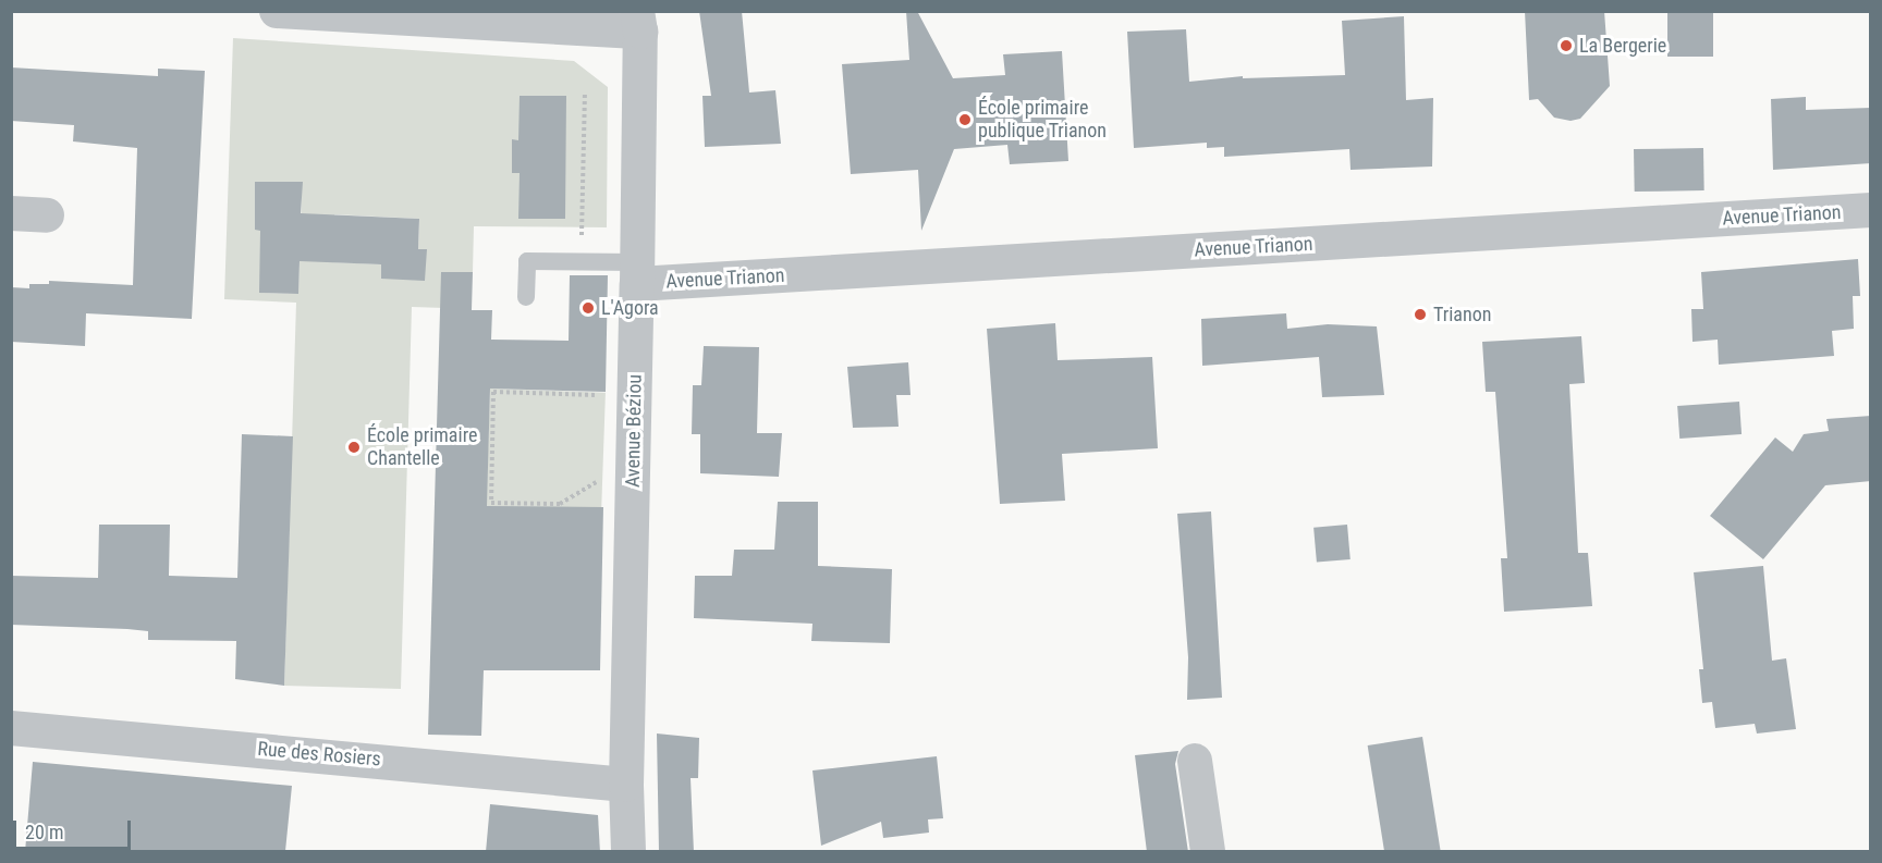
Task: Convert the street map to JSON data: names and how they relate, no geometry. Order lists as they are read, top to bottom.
{
  "streets": {
    "street": ["Avenue Trianon", "Avenue Béziou", "Rue des Rosiers"]
  },
  "crossings": [
    ["Avenue Trianon", "Avenue Béziou"],
    ["Avenue Béziou", "Rue des Rosiers"]
  ],
  "places": [
    "La Bergerie",
    "École primaire publique Trianon",
    "L'Agora",
    "Trianon",
    "École primaire Chantelle"
  ],
  "scale_bar": "20 m"
}
